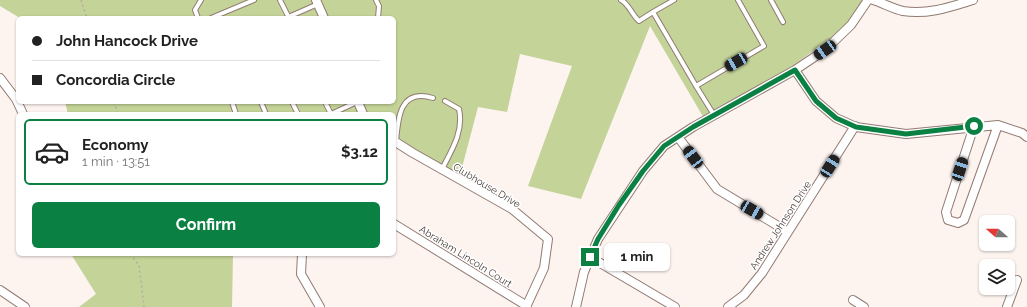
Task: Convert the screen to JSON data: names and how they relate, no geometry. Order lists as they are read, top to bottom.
{
  "streets": {
    "street": ["Clubhouse Drive", "Andrew Johnson Drive", "Abraham Lincoln Court"]
  },
  "crossings": [
    ["Clubhouse Drive", "Abraham Lincoln Court"]
  ],
  "north": "left",
  "page": {
    "banner": ["John Hancock Drive", "Concordia Circle"],
    "list": [
      {
        "name": "Economy",
        "note": "1 min · 13:51",
        "value": "$3.12"
      }
    ],
    "buttons": "Confirm",
    "bubble": "1 min"
  }
}
